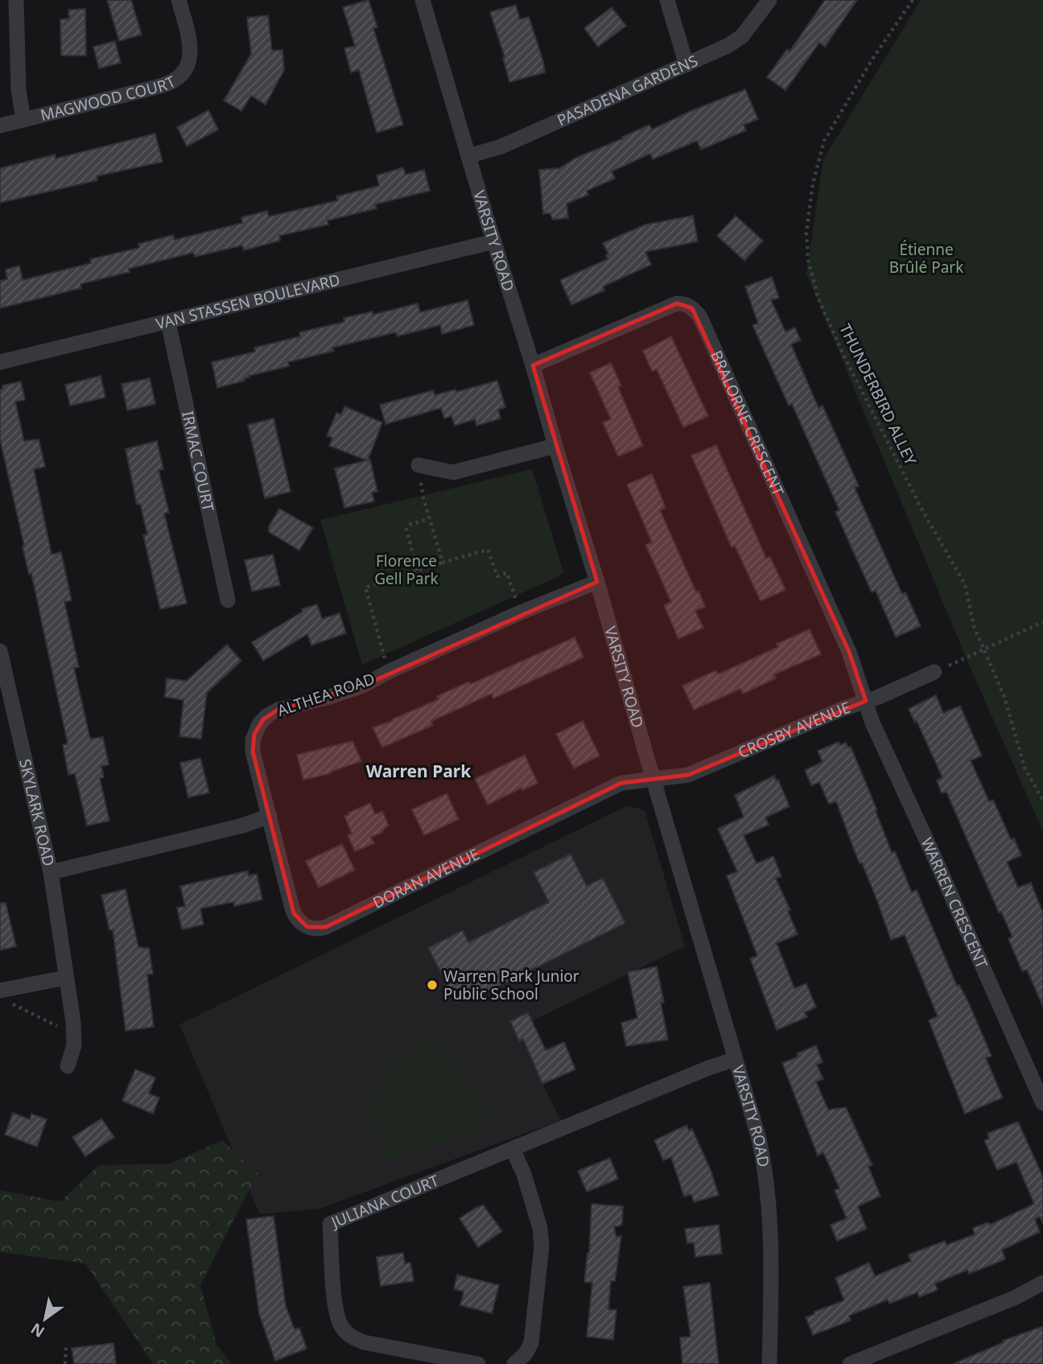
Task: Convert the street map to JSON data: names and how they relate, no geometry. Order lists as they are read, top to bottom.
{
  "streets": {
    "street": [
      "PASADENA GARDENS",
      "MAGWOOD COURT",
      "VARSITY ROAD",
      "VAN STASSEN BOULEVARD",
      "BRALORNE CRESCENT",
      "IRMAC COURT",
      "ALTHEA ROAD",
      "CROSBY AVENUE",
      "SKYLARK ROAD",
      "DORAN AVENUE",
      "WARREN CRESCENT",
      "JULIANA COURT"
    ],
    "path": ["THUNDERBIRD ALLEY"]
  },
  "crossings": [
    ["PASADENA GARDENS", "VARSITY ROAD"],
    ["VARSITY ROAD", "VAN STASSEN BOULEVARD"],
    ["VARSITY ROAD", "BRALORNE CRESCENT"],
    ["VARSITY ROAD", "ALTHEA ROAD"],
    ["VARSITY ROAD", "CROSBY AVENUE"],
    ["VARSITY ROAD", "DORAN AVENUE"],
    ["VARSITY ROAD", "JULIANA COURT"],
    ["VAN STASSEN BOULEVARD", "IRMAC COURT"],
    ["BRALORNE CRESCENT", "CROSBY AVENUE"],
    ["BRALORNE CRESCENT", "WARREN CRESCENT"],
    ["ALTHEA ROAD", "DORAN AVENUE"],
    ["CROSBY AVENUE", "DORAN AVENUE"],
    ["CROSBY AVENUE", "WARREN CRESCENT"]
  ],
  "districts": ["Warren Park"],
  "parks": ["Étienne Brûlé Park", "Florence Gell Park"],
  "places": ["Warren Park Junior Public School"],
  "north": "bottom left"
}
